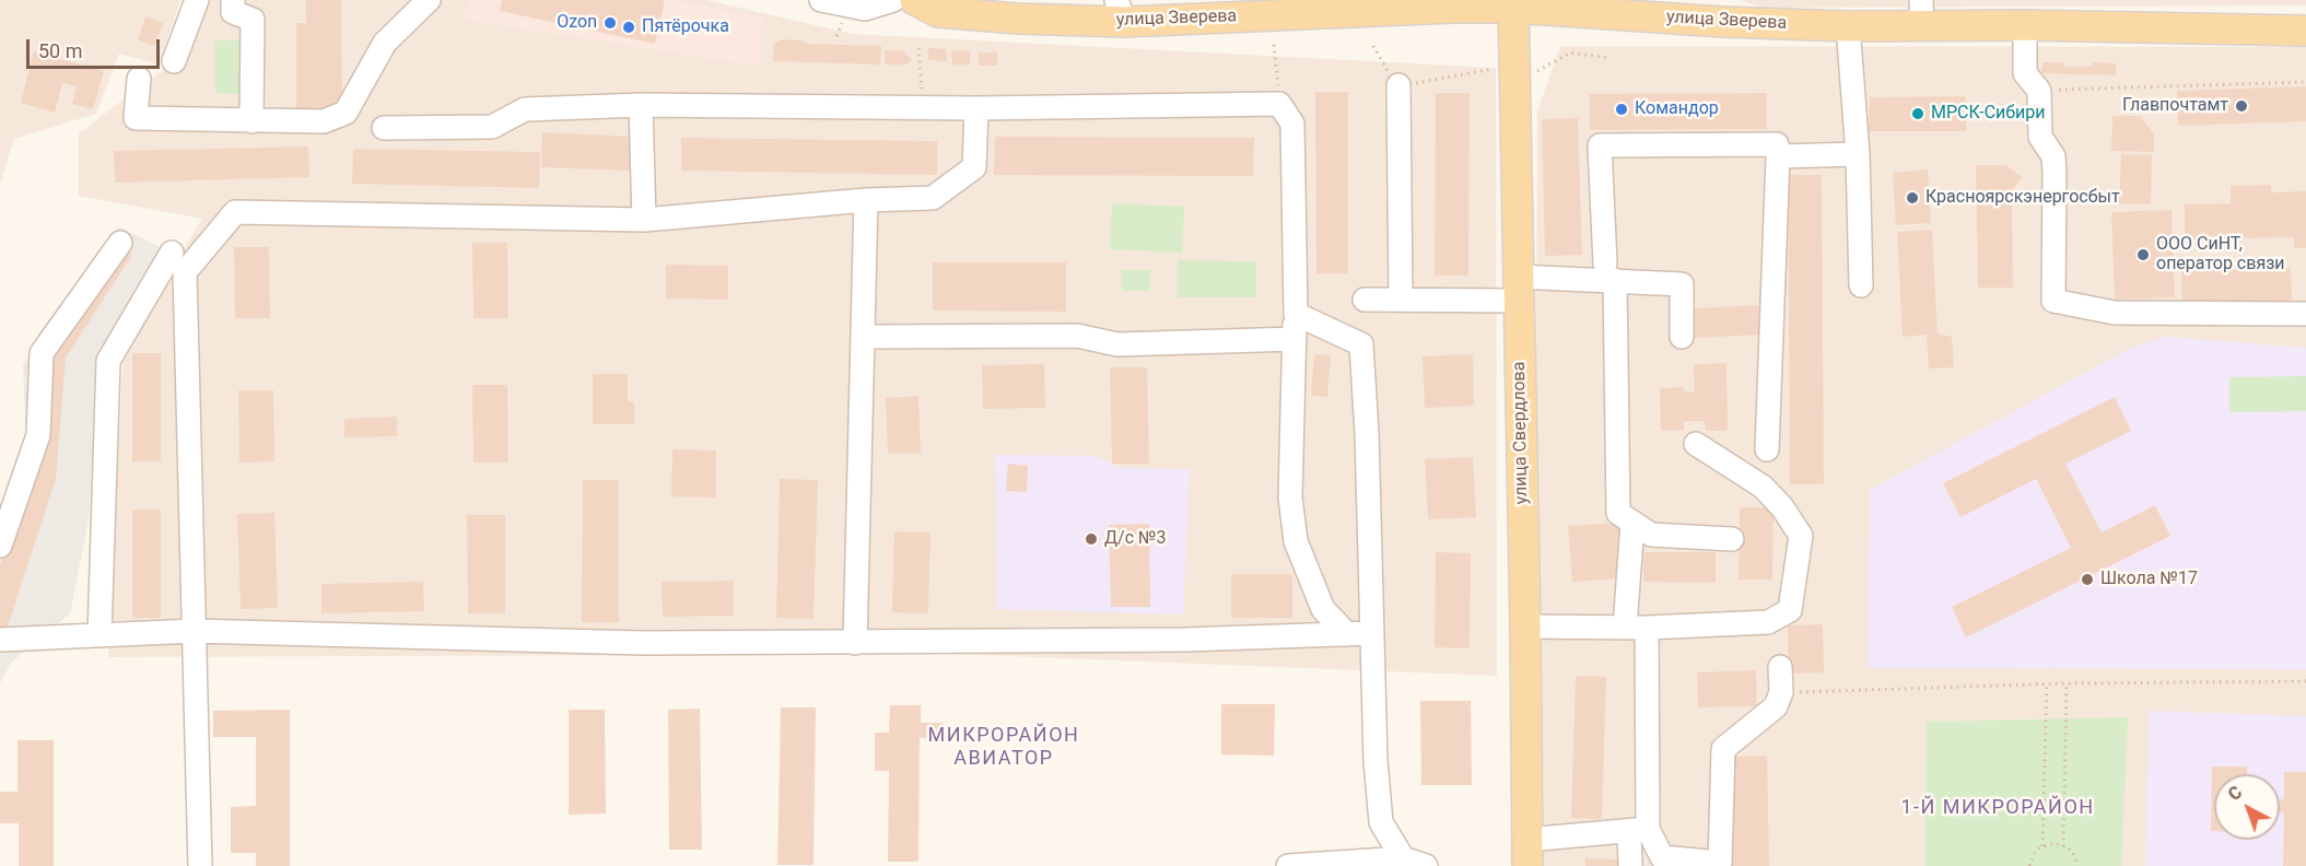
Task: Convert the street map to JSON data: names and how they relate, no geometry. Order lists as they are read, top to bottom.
{
  "streets": {
    "main road": ["улица Зверева", "улица Свердлова"]
  },
  "crossings": [
    ["улица Зверева", "улица Свердлова"]
  ],
  "districts": ["МИКРОРАЙОН АВИАТОР", "1-Й МИКРОРАЙОН"],
  "places": [
    "Ozon",
    "Пятёрочка",
    "Главпочтамт",
    "Командор",
    "МРСК-Сибири",
    "Красноярскэнергосбыт",
    "ООО СиНТ, оператор связи",
    "Д/с №3",
    "Школа №17"
  ],
  "scale_bar": "50 m",
  "north": "top left"
}
